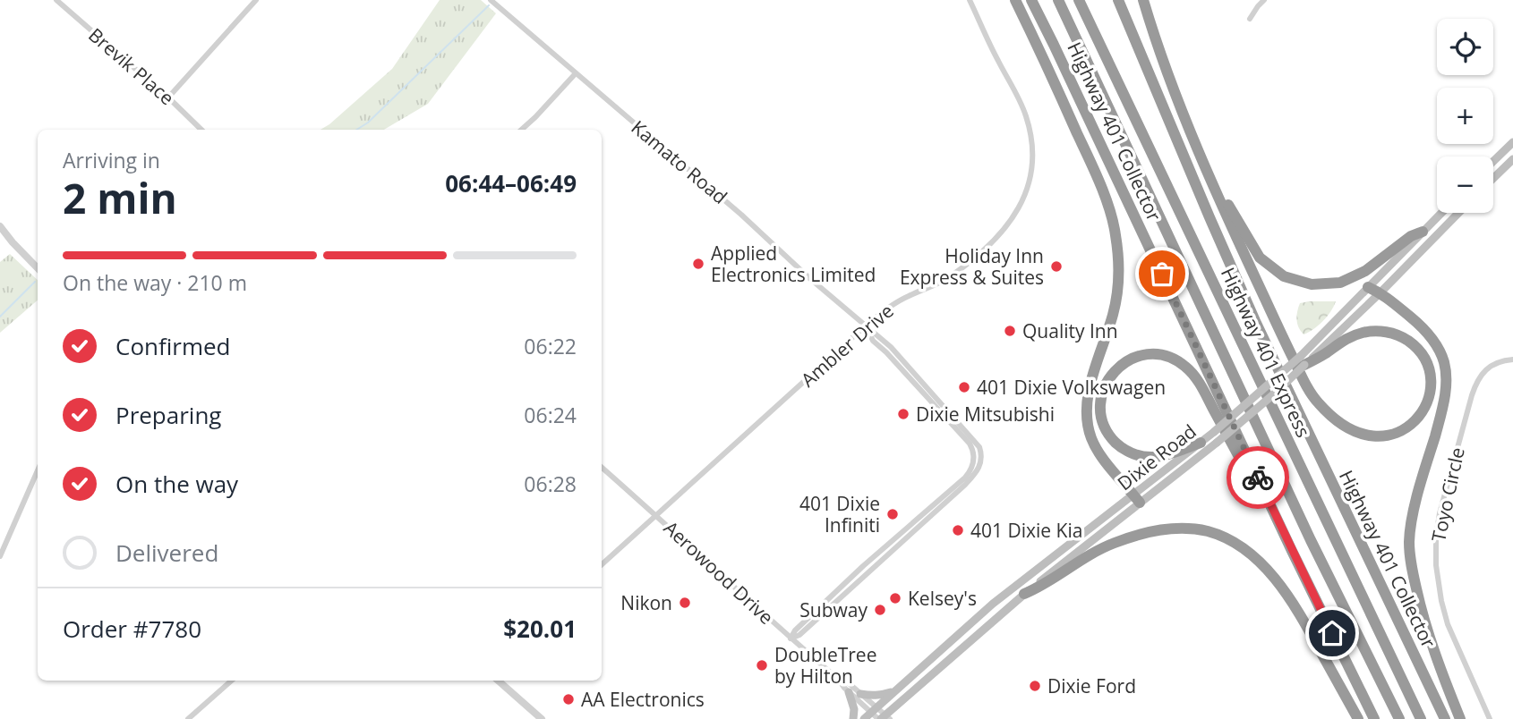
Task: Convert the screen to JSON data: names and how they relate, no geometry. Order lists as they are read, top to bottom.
{
  "streets": {
    "highway": ["Highway 401 Collector", "Highway 401 Express"],
    "main road": ["Dixie Road"],
    "street": [
      "Brevik Place",
      "Kamato Road",
      "Ambler Drive",
      "Toyo Circle",
      "Aerowood Drive"
    ]
  },
  "crossings": [
    ["Kamato Road", "Ambler Drive"],
    ["Kamato Road", "Aerowood Drive"],
    ["Ambler Drive", "Aerowood Drive"],
    ["Dixie Road", "Aerowood Drive"]
  ],
  "places": [
    "Applied Electronics Limited",
    "Holiday Inn Express & Suites",
    "Quality Inn",
    "401 Dixie Volkswagen",
    "Dixie Mitsubishi",
    "401 Dixie Infiniti",
    "401 Dixie Kia",
    "Kelsey's",
    "Nikon",
    "Subway",
    "DoubleTree by Hilton",
    "Dixie Ford",
    "AA Electronics"
  ],
  "page": {
    "map_buttons": ["+", "−"],
    "heading": ["2 min", "Arriving in", "06:44–06:49"],
    "panel": ["Order #7780", "$20.01"],
    "bar": "On the way · 210 m",
    "list": [
      ["Confirmed", "06:22"],
      ["Preparing", "06:24"],
      ["On the way", "06:28"],
      "Delivered"
    ]
  }
}
